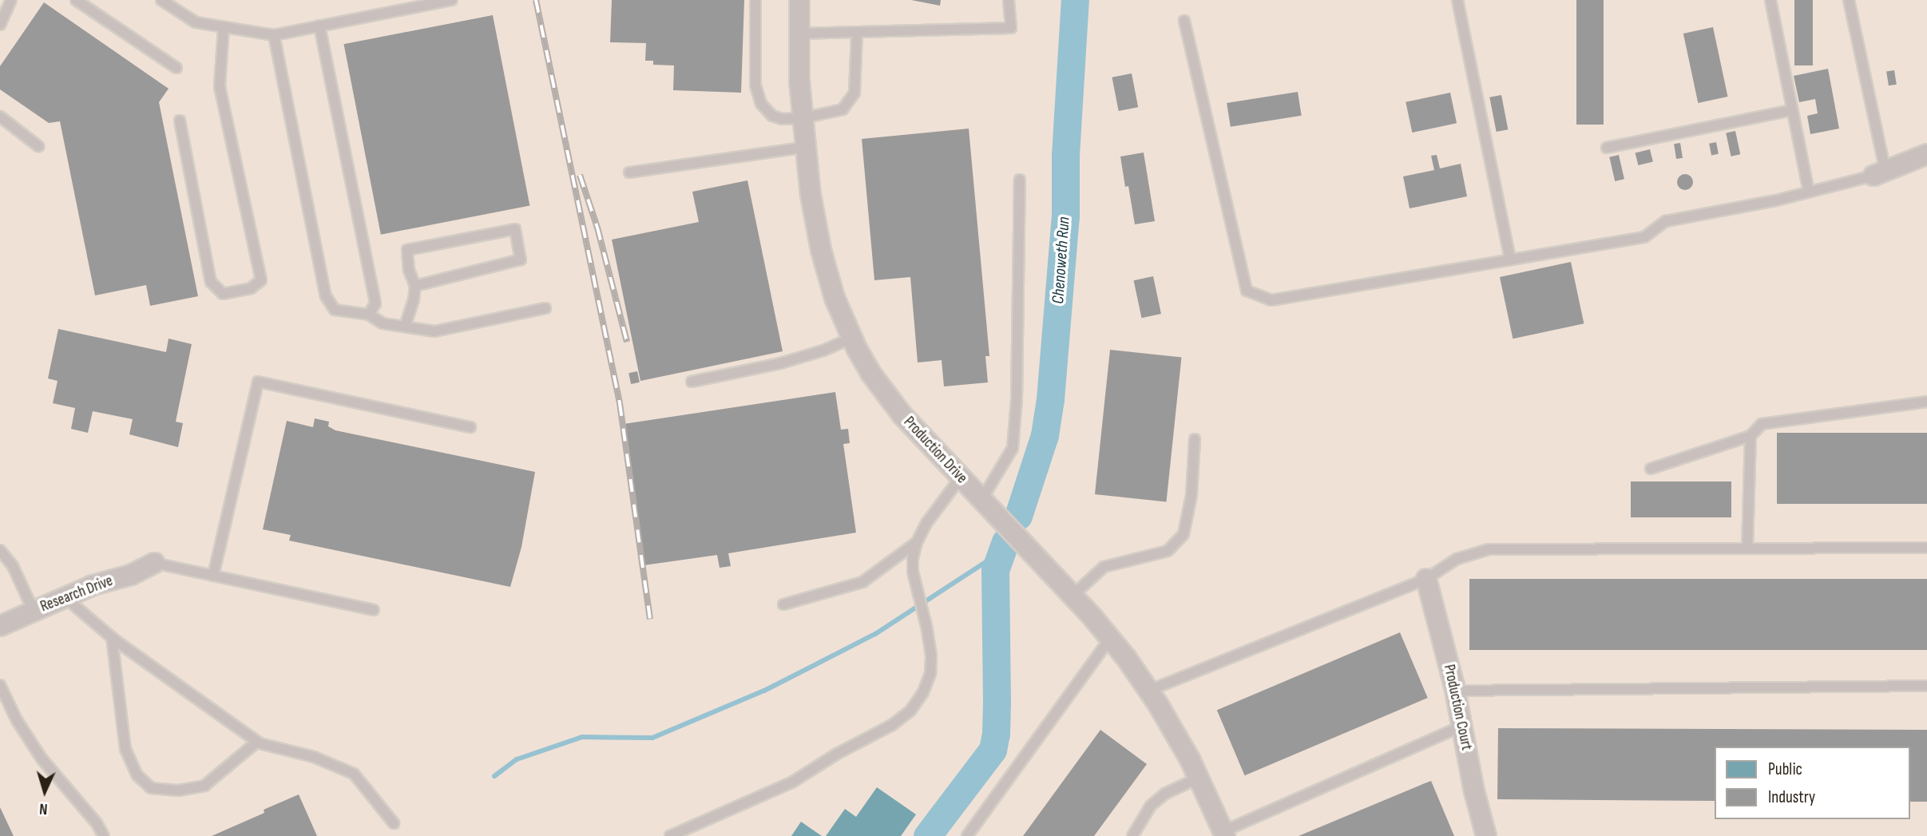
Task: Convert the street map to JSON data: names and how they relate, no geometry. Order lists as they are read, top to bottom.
{
  "streets": {
    "street": ["Production Drive", "Research Drive", "Production Court"]
  },
  "water": ["Chenoweth Run"],
  "legend": ["Public", "Industry"],
  "north": "bottom"
}
